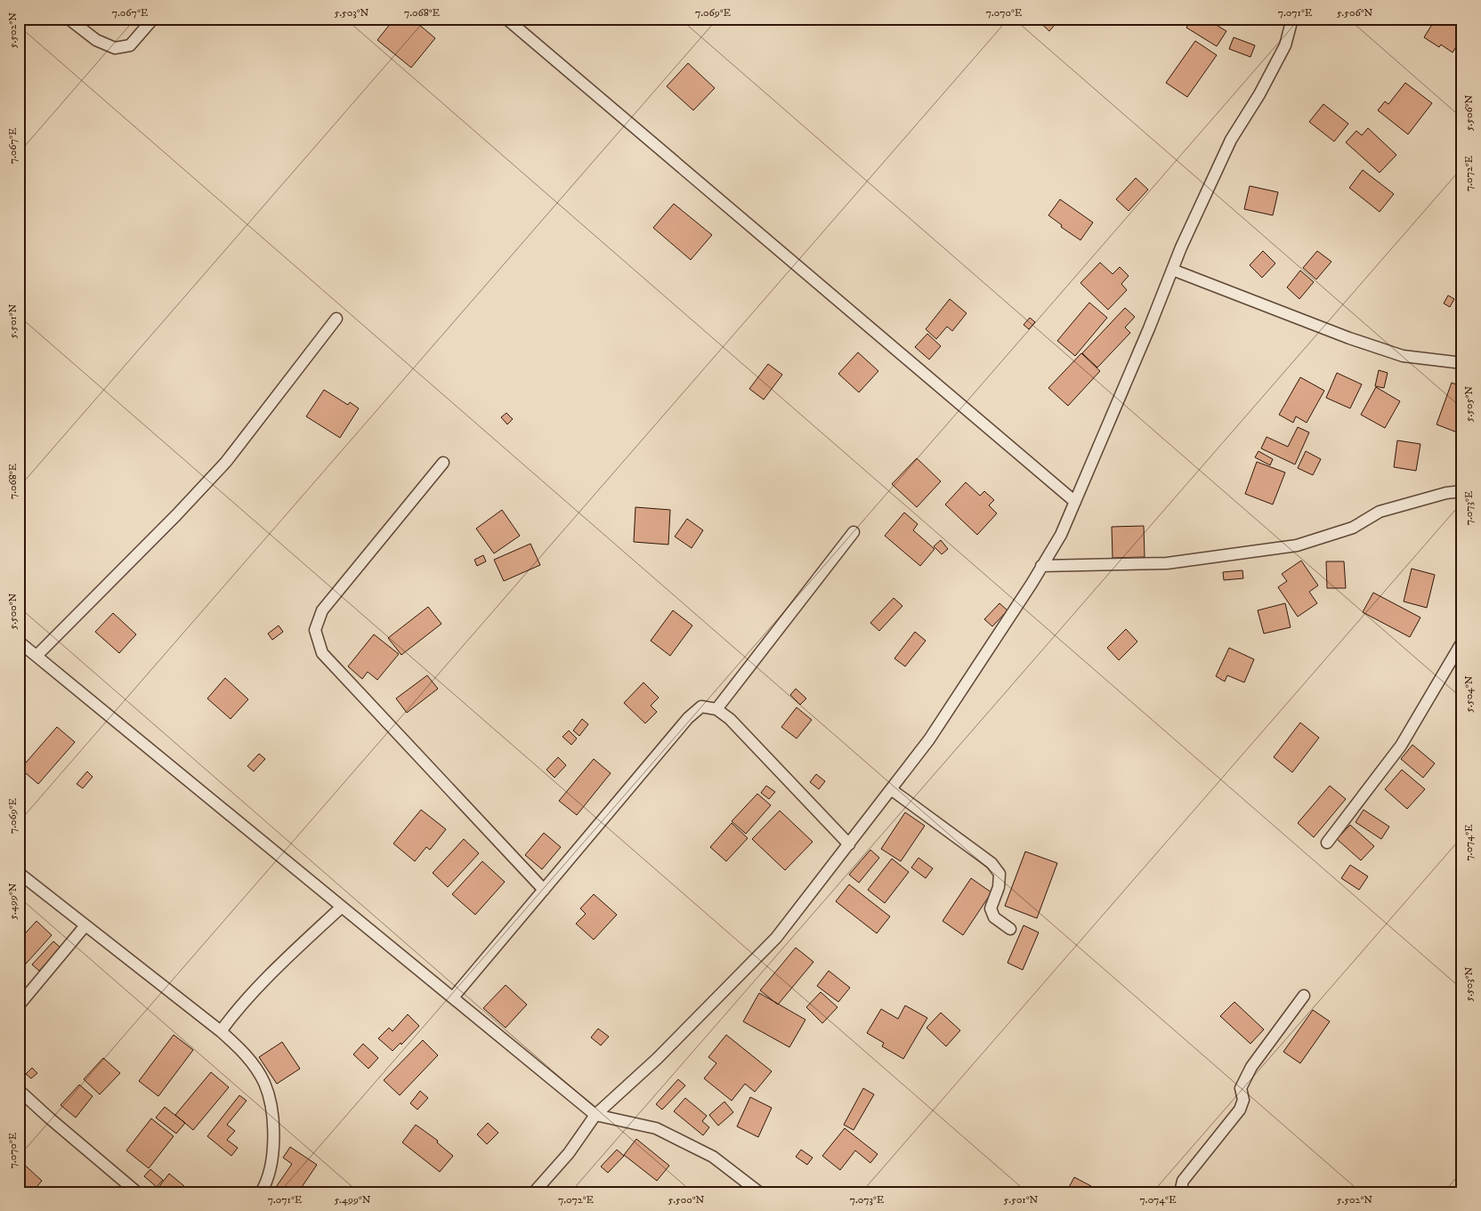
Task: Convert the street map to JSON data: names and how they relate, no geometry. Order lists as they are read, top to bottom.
{
  "coordinates": [
    "7.067°E",
    "5.503°N",
    "7.068°E",
    "7.069°E",
    "7.070°E",
    "7.071°E",
    "5.506°N",
    "5.502°N",
    "7.072°E",
    "5.501°N",
    "5.505°N",
    "7.073°E",
    "5.500°N",
    "5.504°N",
    "7.074°E",
    "5.499°N"
  ]
}
